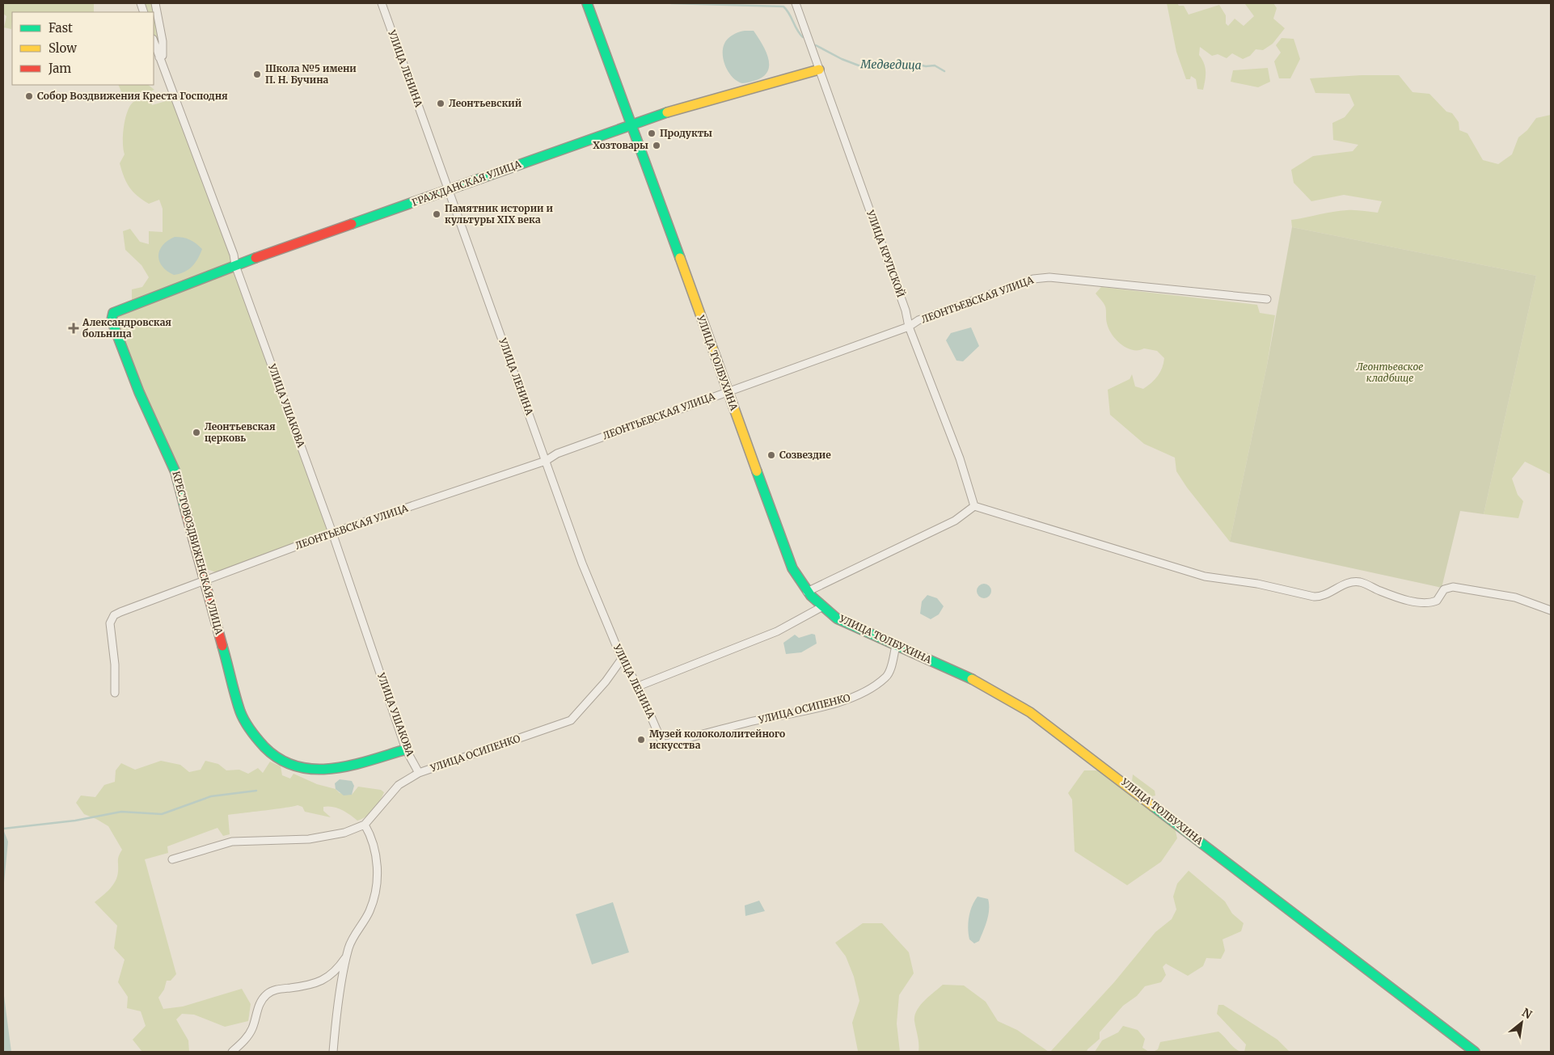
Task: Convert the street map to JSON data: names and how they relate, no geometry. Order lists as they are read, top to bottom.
{
  "streets": {
    "main road": ["ГРАЖДАНСКАЯ УЛИЦА", "УЛИЦА ТОЛБУХИНА", "КРЕСТОВОЗДВИЖЕНСКАЯ УЛИЦА"],
    "street": [
      "УЛИЦА ЛЕНИНА",
      "УЛИЦА КРУПСКОЙ",
      "ЛЕОНТЬЕВСКАЯ УЛИЦА",
      "УЛИЦА УШАКОВА",
      "УЛИЦА ОСИПЕНКО"
    ]
  },
  "crossings": [
    ["УЛИЦА ЛЕНИНА", "ГРАЖДАНСКАЯ УЛИЦА"],
    ["УЛИЦА ЛЕНИНА", "ЛЕОНТЬЕВСКАЯ УЛИЦА"],
    ["УЛИЦА ЛЕНИНА", "УЛИЦА ОСИПЕНКО"],
    ["ГРАЖДАНСКАЯ УЛИЦА", "УЛИЦА КРУПСКОЙ"],
    ["ГРАЖДАНСКАЯ УЛИЦА", "УЛИЦА ТОЛБУХИНА"],
    ["ГРАЖДАНСКАЯ УЛИЦА", "УЛИЦА УШАКОВА"],
    ["ГРАЖДАНСКАЯ УЛИЦА", "КРЕСТОВОЗДВИЖЕНСКАЯ УЛИЦА"],
    ["УЛИЦА КРУПСКОЙ", "ЛЕОНТЬЕВСКАЯ УЛИЦА"],
    ["ЛЕОНТЬЕВСКАЯ УЛИЦА", "УЛИЦА ТОЛБУХИНА"],
    ["ЛЕОНТЬЕВСКАЯ УЛИЦА", "УЛИЦА УШАКОВА"],
    ["ЛЕОНТЬЕВСКАЯ УЛИЦА", "КРЕСТОВОЗДВИЖЕНСКАЯ УЛИЦА"],
    ["УЛИЦА ТОЛБУХИНА", "УЛИЦА ОСИПЕНКО"],
    ["УЛИЦА УШАКОВА", "КРЕСТОВОЗДВИЖЕНСКАЯ УЛИЦА"],
    ["УЛИЦА УШАКОВА", "УЛИЦА ОСИПЕНКО"]
  ],
  "water": ["Медведица"],
  "parks": ["Леонтьевское кладбище"],
  "places": {
    "other": [
      "Школа №5 имени П. Н. Бучина",
      "Собор Воздвижения Креста Господня",
      "Леонтьевский",
      "Продукты",
      "Хозтовары",
      "Памятник истории и культуры XIX века",
      "Леонтьевская церковь",
      "Созвездие",
      "Музей колокололитейного искусства"
    ],
    "health": ["Александровская больница"]
  },
  "legend": ["Fast", "Slow", "Jam"],
  "north": "top right"
}
